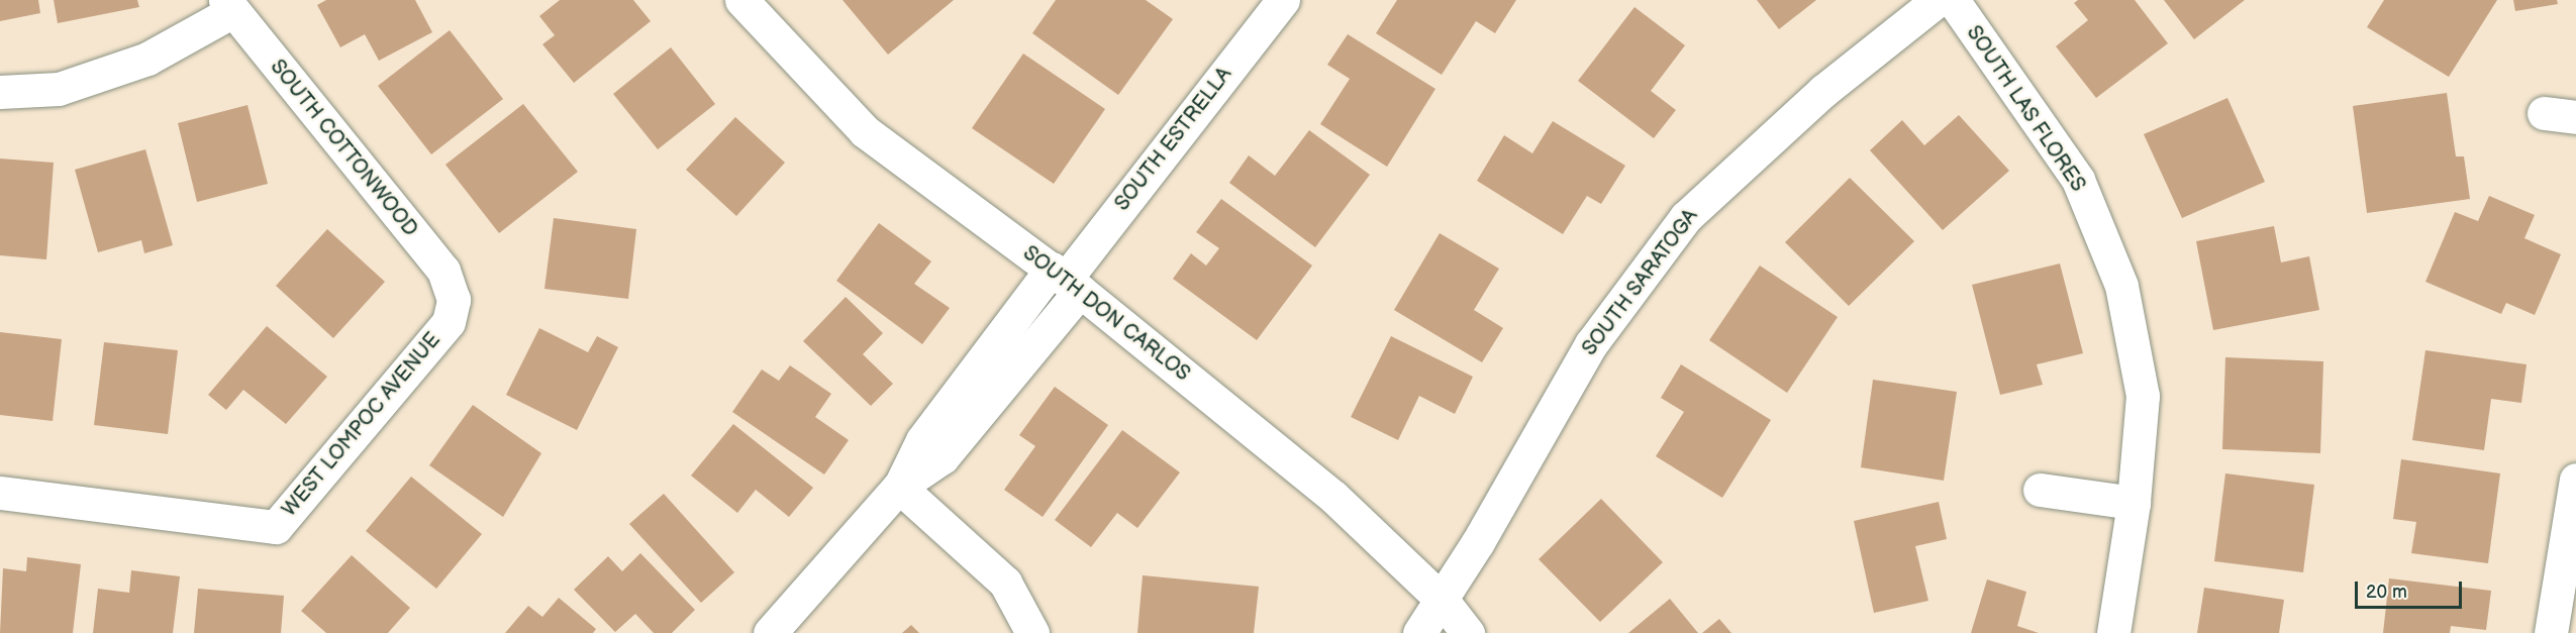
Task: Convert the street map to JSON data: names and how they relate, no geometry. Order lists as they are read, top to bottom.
{
  "streets": {
    "street": [
      "SOUTH LAS FLORES",
      "SOUTH ESTRELLA",
      "SOUTH COTTONWOOD",
      "SOUTH SARATOGA",
      "SOUTH DON CARLOS",
      "WEST LOMPOC AVENUE"
    ]
  },
  "crossings": [
    ["SOUTH ESTRELLA", "SOUTH DON CARLOS"],
    ["SOUTH COTTONWOOD", "WEST LOMPOC AVENUE"],
    ["SOUTH SARATOGA", "SOUTH DON CARLOS"]
  ],
  "scale_bar": "20 m"
}
